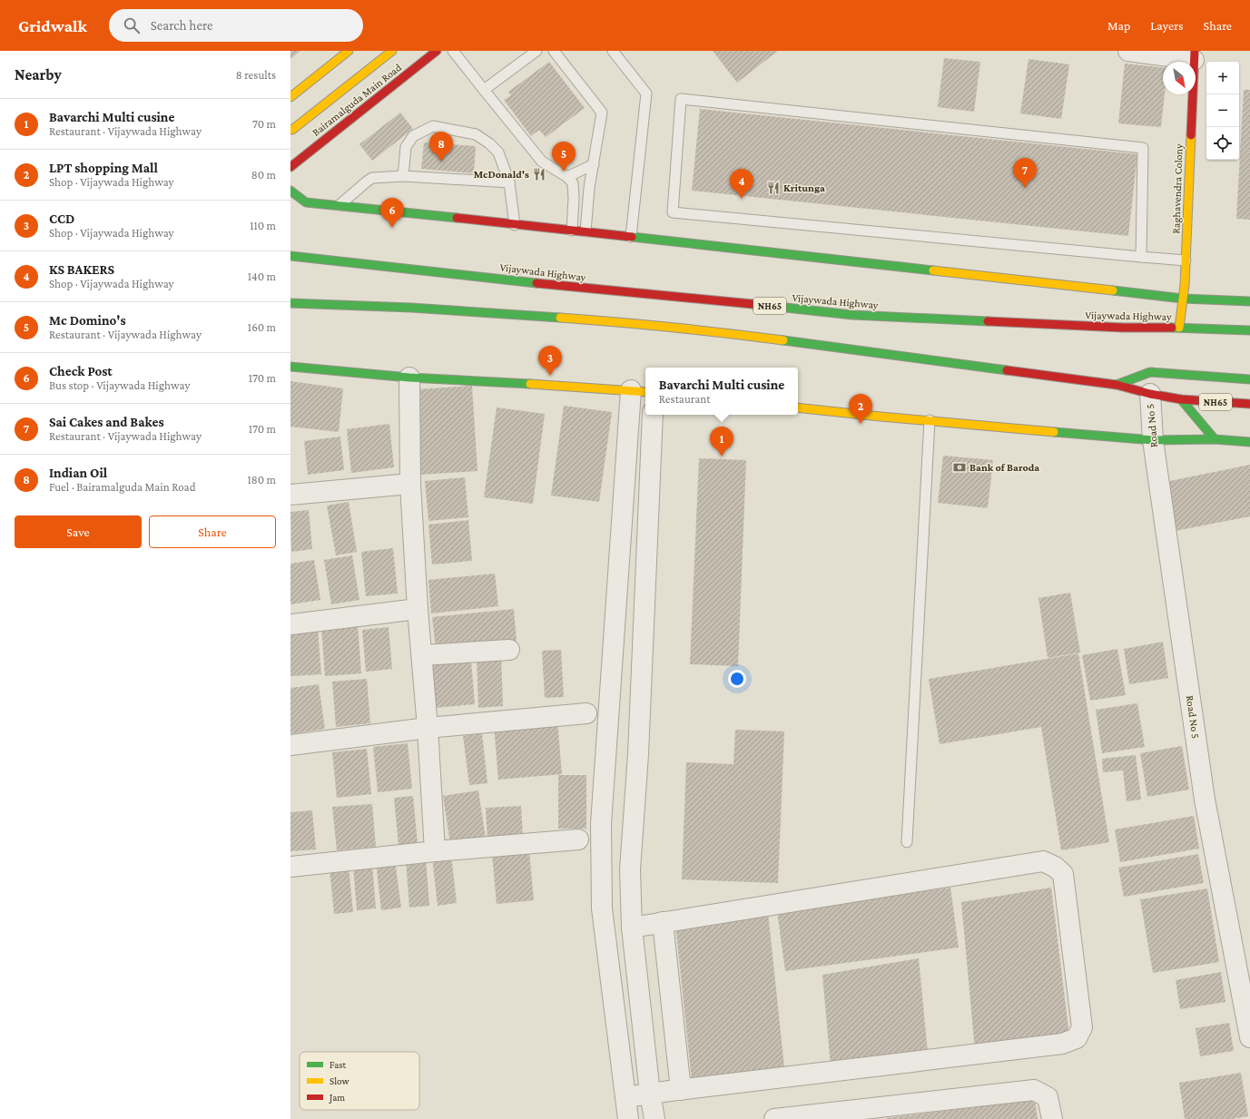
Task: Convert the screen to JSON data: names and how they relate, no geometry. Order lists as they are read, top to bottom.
{
  "streets": {
    "main road": [
      "Bairamalguda Main Road",
      "Raghavendra Colony",
      "Vijaywada Highway",
      "NH65"
    ],
    "street": ["Road No 5"]
  },
  "crossings": [
    ["Raghavendra Colony", "Vijaywada Highway"],
    ["NH65", "Road No 5"]
  ],
  "places": {
    "restaurant": ["McDonald's", "Kritunga"],
    "bank": ["Bank of Baroda"]
  },
  "legend": ["Fast", "Slow", "Jam"],
  "north": "bottom right",
  "page": {
    "header": "Gridwalk",
    "search": "Search here",
    "nav": ["Map", "Layers", "Share"],
    "heading": ["Nearby", "8 results"],
    "map_buttons": ["+", "−"],
    "list": [
      {
        "mark": "1",
        "name": "Bavarchi Multi cusine",
        "note": "Restaurant · Vijaywada Highway",
        "value": "70 m"
      },
      {
        "mark": "2",
        "name": "LPT shopping Mall",
        "note": "Shop · Vijaywada Highway",
        "value": "80 m"
      },
      {
        "mark": "3",
        "name": "CCD",
        "note": "Shop · Vijaywada Highway",
        "value": "110 m"
      },
      {
        "mark": "4",
        "name": "KS BAKERS",
        "note": "Shop · Vijaywada Highway",
        "value": "140 m"
      },
      {
        "mark": "5",
        "name": "Mc Domino's",
        "note": "Restaurant · Vijaywada Highway",
        "value": "160 m"
      },
      {
        "mark": "6",
        "name": "Check Post",
        "note": "Bus stop · Vijaywada Highway",
        "value": "170 m"
      },
      {
        "mark": "7",
        "name": "Sai Cakes and Bakes",
        "note": "Restaurant · Vijaywada Highway",
        "value": "170 m"
      },
      {
        "mark": "8",
        "name": "Indian Oil",
        "note": "Fuel · Bairamalguda Main Road",
        "value": "180 m"
      }
    ],
    "pins": [
      "8",
      "5",
      "7",
      "4",
      "6",
      "3",
      "2",
      "1"
    ],
    "popup": ["Bavarchi Multi cusine", "Restaurant"],
    "buttons": ["Save", "Share"]
  }
}
